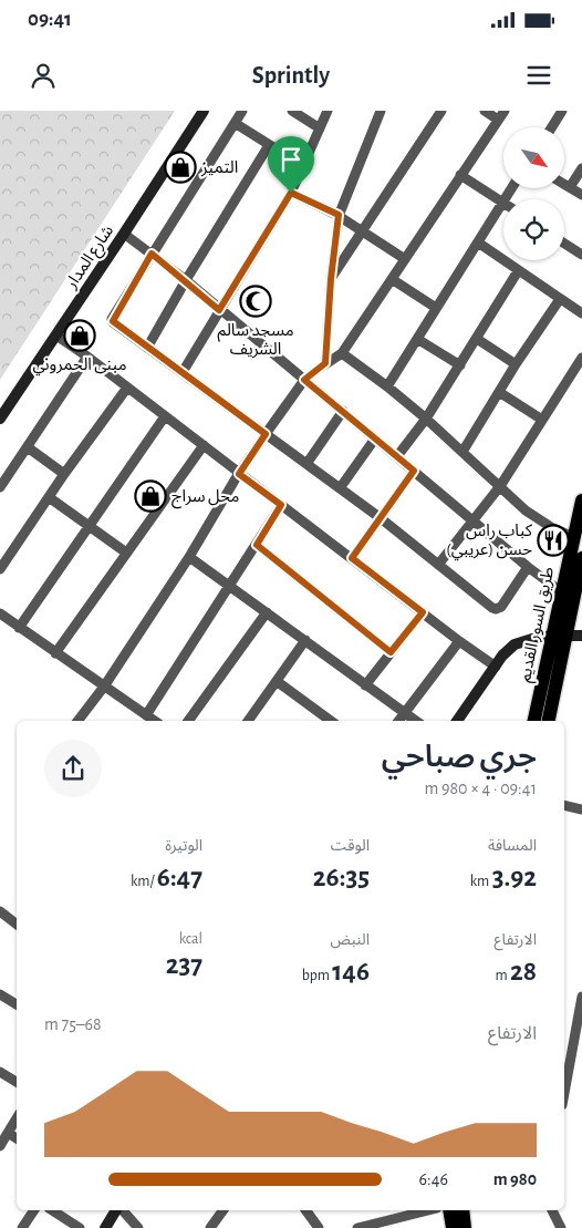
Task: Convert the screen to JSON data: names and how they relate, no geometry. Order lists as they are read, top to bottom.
{
  "streets": {
    "main road": ["طريق السور القديم"],
    "street": ["شارع المدار"]
  },
  "places": {
    "shop": ["التميز", "مبنى الحمروني", "محل سراج"],
    "mosque": ["مسجد سالم الشريف"],
    "restaurant": ["كباب راس حسن (عريبي)"]
  },
  "north": "bottom right",
  "page": {
    "status": "09:41",
    "header": "Sprintly",
    "heading": ["جري صباحي", "09:41 · 4 × 980 m"],
    "stats": [
      ["المسافة", "3.92 km"],
      ["الوقت", "26:35"],
      ["الوتيرة", "6:47 /km"],
      ["الارتفاع", "28 m"],
      ["النبض", "146 bpm"],
      ["kcal", "237"]
    ],
    "chart": ["الارتفاع", "68–75 m"],
    "list": [
      {
        "name": "980 m",
        "note": "6:46"
      }
    ]
  }
}
